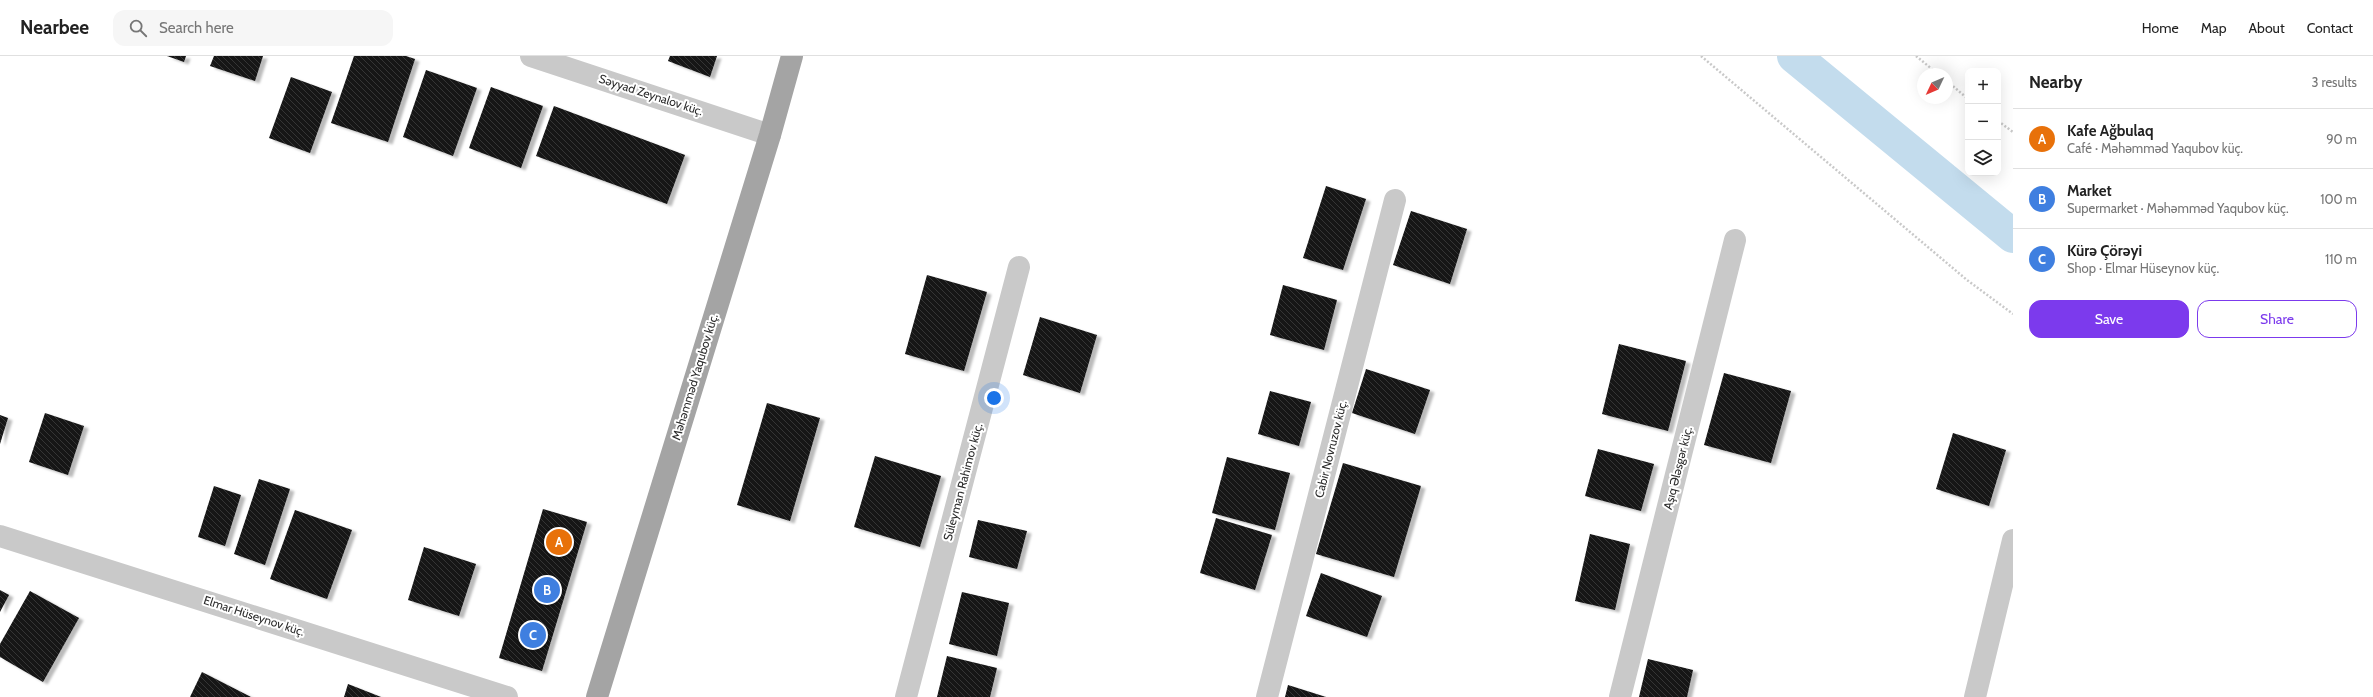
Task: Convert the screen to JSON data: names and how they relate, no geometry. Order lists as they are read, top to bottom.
{
  "streets": {
    "main road": ["Məhəmməd Yaqubov küç."],
    "street": [
      "Səyyad Zeynalov küç.",
      "Cabir Novruzov küç.",
      "Aşıq Ələsgər küç.",
      "Süleyman Rahimov küç.",
      "Elmar Hüseynov küç."
    ]
  },
  "crossings": [
    ["Səyyad Zeynalov küç.", "Məhəmməd Yaqubov küç."]
  ],
  "north": "bottom left",
  "page": {
    "header": "Nearbee",
    "search": "Search here",
    "nav": [
      "Home",
      "Map",
      "About",
      "Contact"
    ],
    "heading": ["Nearby", "3 results"],
    "map_buttons": ["+", "−"],
    "list": [
      {
        "mark": "A",
        "name": "Kafe Ağbulaq",
        "note": "Café · Məhəmməd Yaqubov küç.",
        "value": "90 m"
      },
      {
        "mark": "B",
        "name": "Market",
        "note": "Supermarket · Məhəmməd Yaqubov küç.",
        "value": "100 m"
      },
      {
        "mark": "C",
        "name": "Kürə Çörəyi",
        "note": "Shop · Elmar Hüseynov küç.",
        "value": "110 m"
      }
    ],
    "buttons": ["Save", "Share"],
    "pins": ["A", "B", "C"]
  }
}
